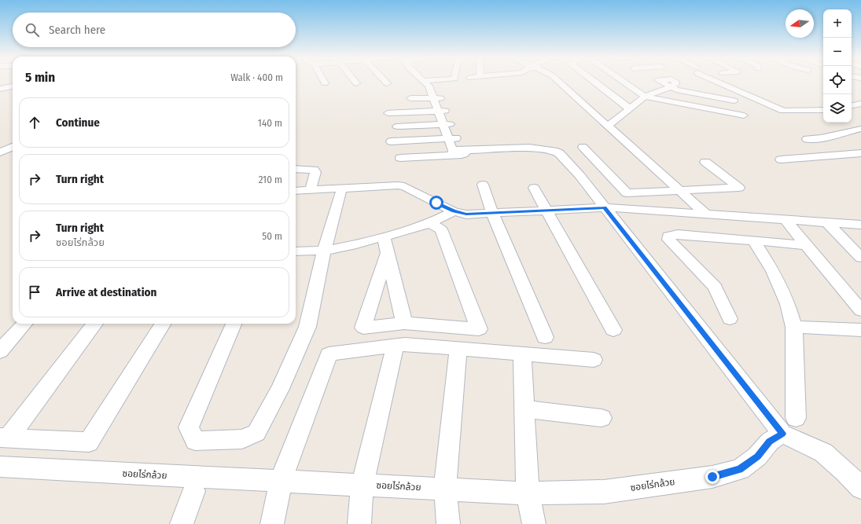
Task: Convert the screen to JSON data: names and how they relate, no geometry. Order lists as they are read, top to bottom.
{
  "streets": {
    "street": ["ซอยไร่กล้วย"]
  },
  "north": "left",
  "page": {
    "map_buttons": ["+", "−"],
    "search": "Search here",
    "heading": ["5 min", "Walk · 400 m"],
    "list": [
      ["Continue", "140 m"],
      ["Turn right", "210 m"],
      ["Turn right", "ซอยไร่กล้วย", "50 m"],
      "Arrive at destination"
    ]
  }
}
